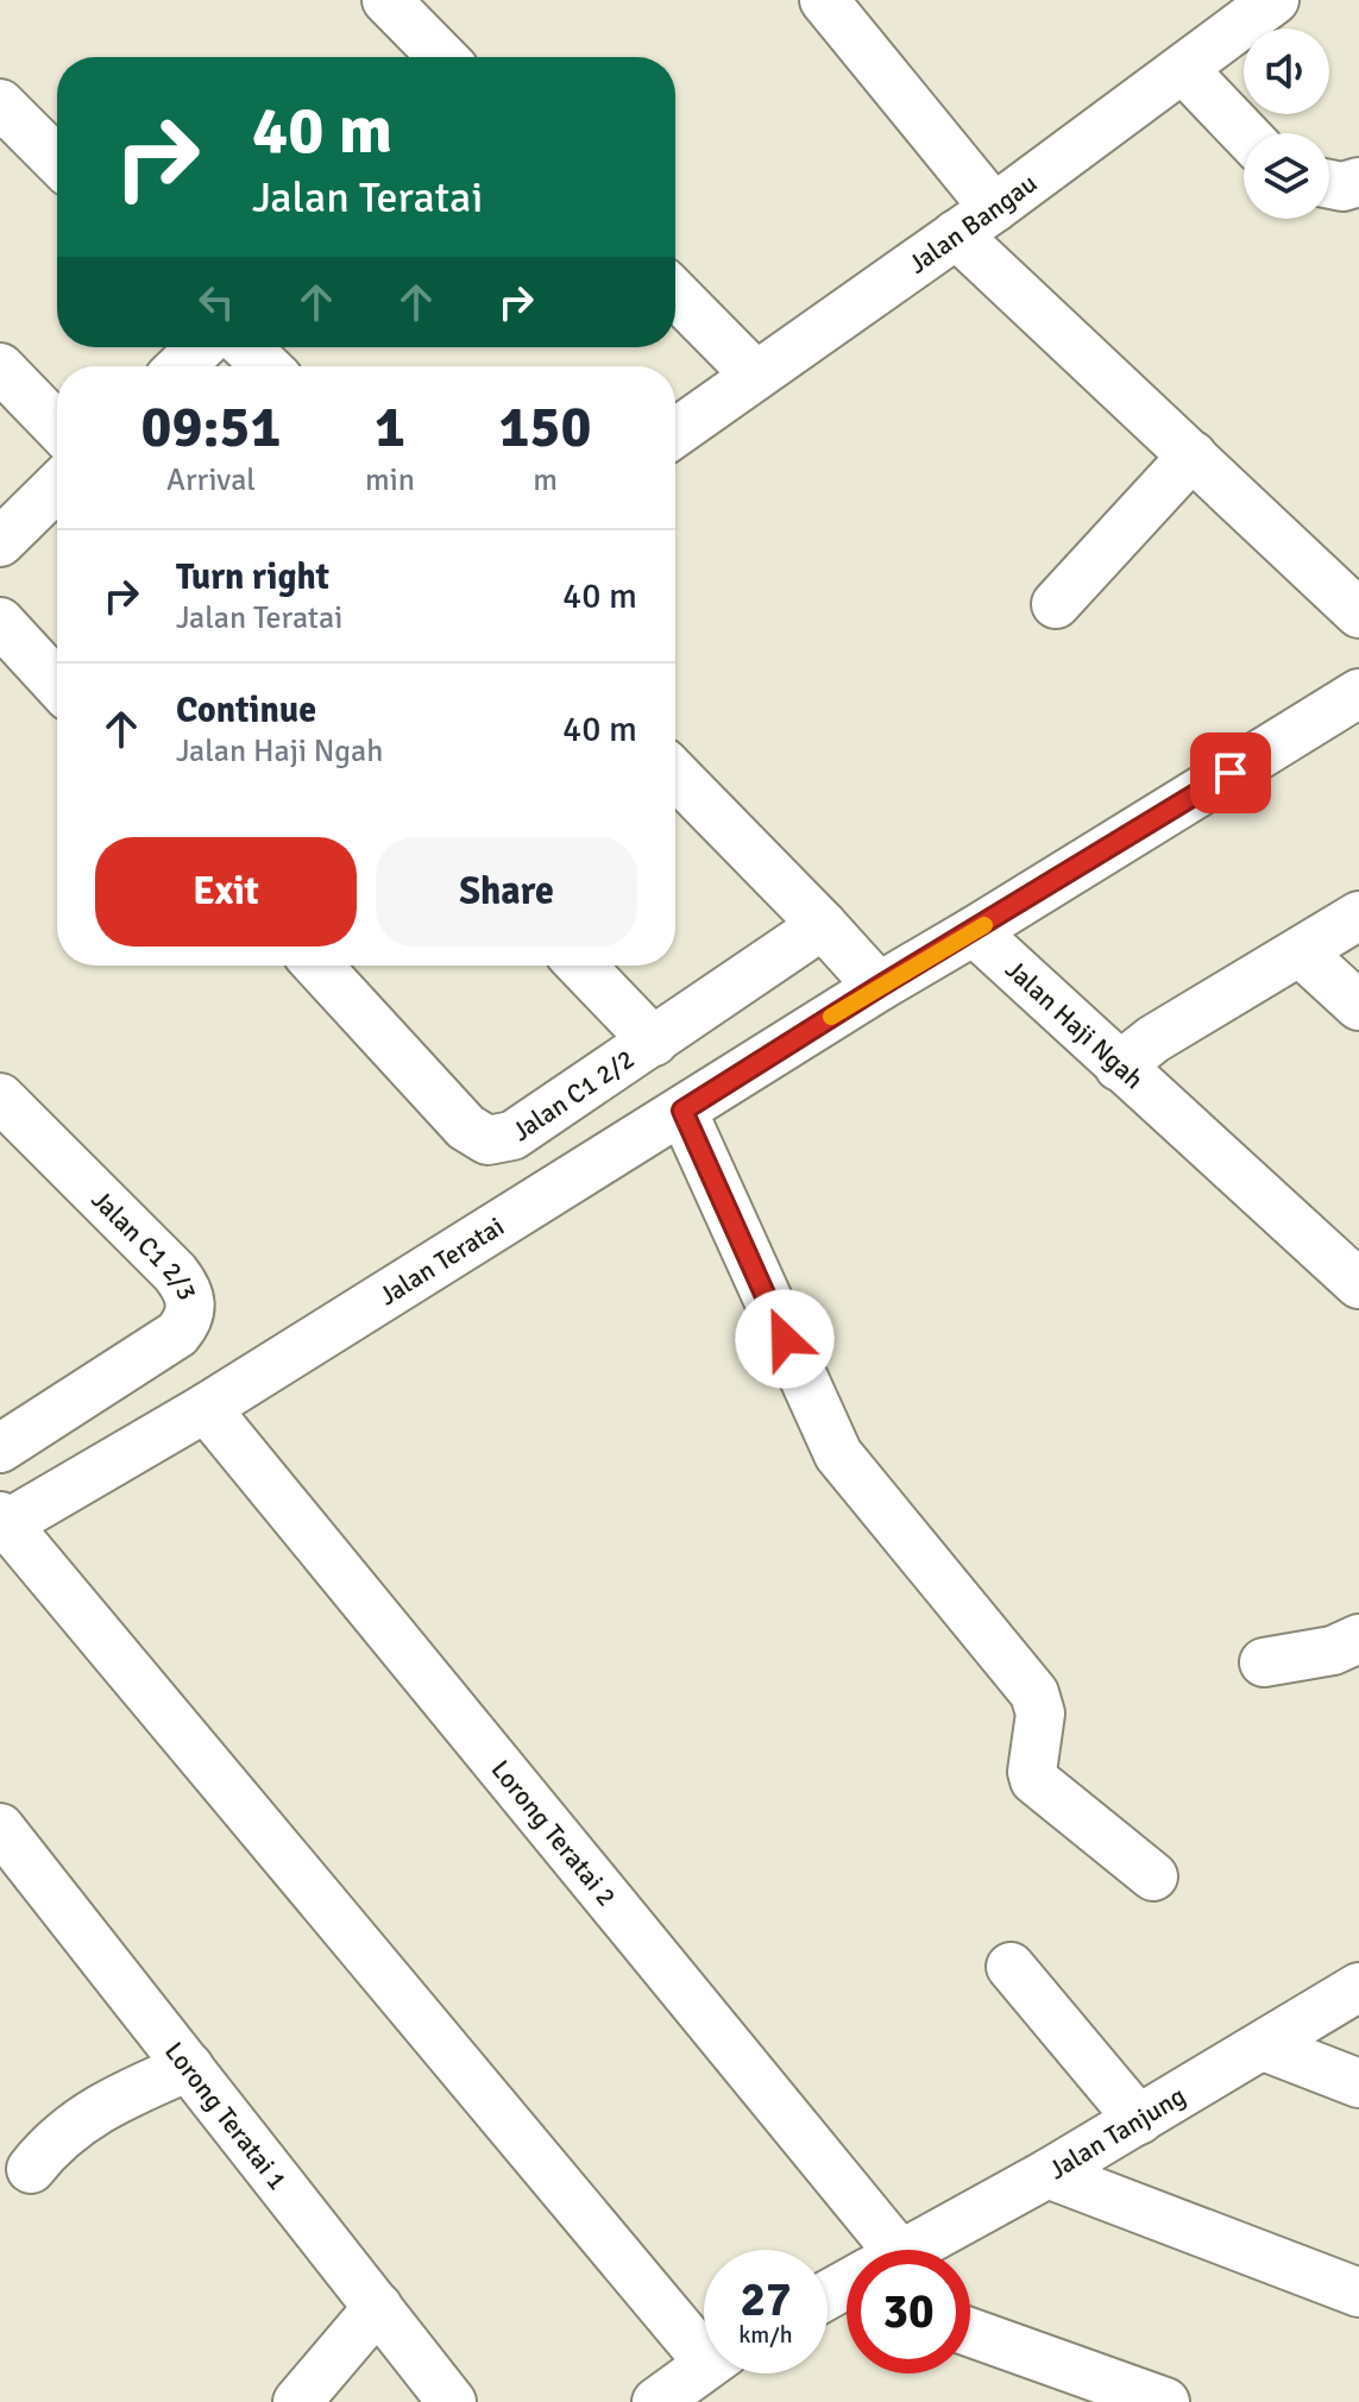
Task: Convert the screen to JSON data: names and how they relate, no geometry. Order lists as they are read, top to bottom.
{
  "streets": {
    "street": [
      "Jalan Bangau",
      "Jalan Haji Ngah",
      "Jalan C1 2/2",
      "Jalan C1 2/3",
      "Jalan Teratai",
      "Lorong Teratai 2",
      "Lorong Teratai 1",
      "Jalan Tanjung"
    ]
  },
  "crossings": [
    ["Jalan Teratai", "Lorong Teratai 2"]
  ],
  "page": {
    "turn": ["40 m", "Jalan Teratai"],
    "eta": [
      "09:51",
      "Arrival",
      "1",
      "min",
      "150",
      "m"
    ],
    "list": [
      {
        "name": "Turn right",
        "note": "Jalan Teratai",
        "value": "40 m"
      },
      {
        "name": "Continue",
        "note": "Jalan Haji Ngah",
        "value": "40 m"
      }
    ],
    "buttons": ["Exit", "Share"],
    "speed": "27 km/h",
    "limit": "30"
  }
}
